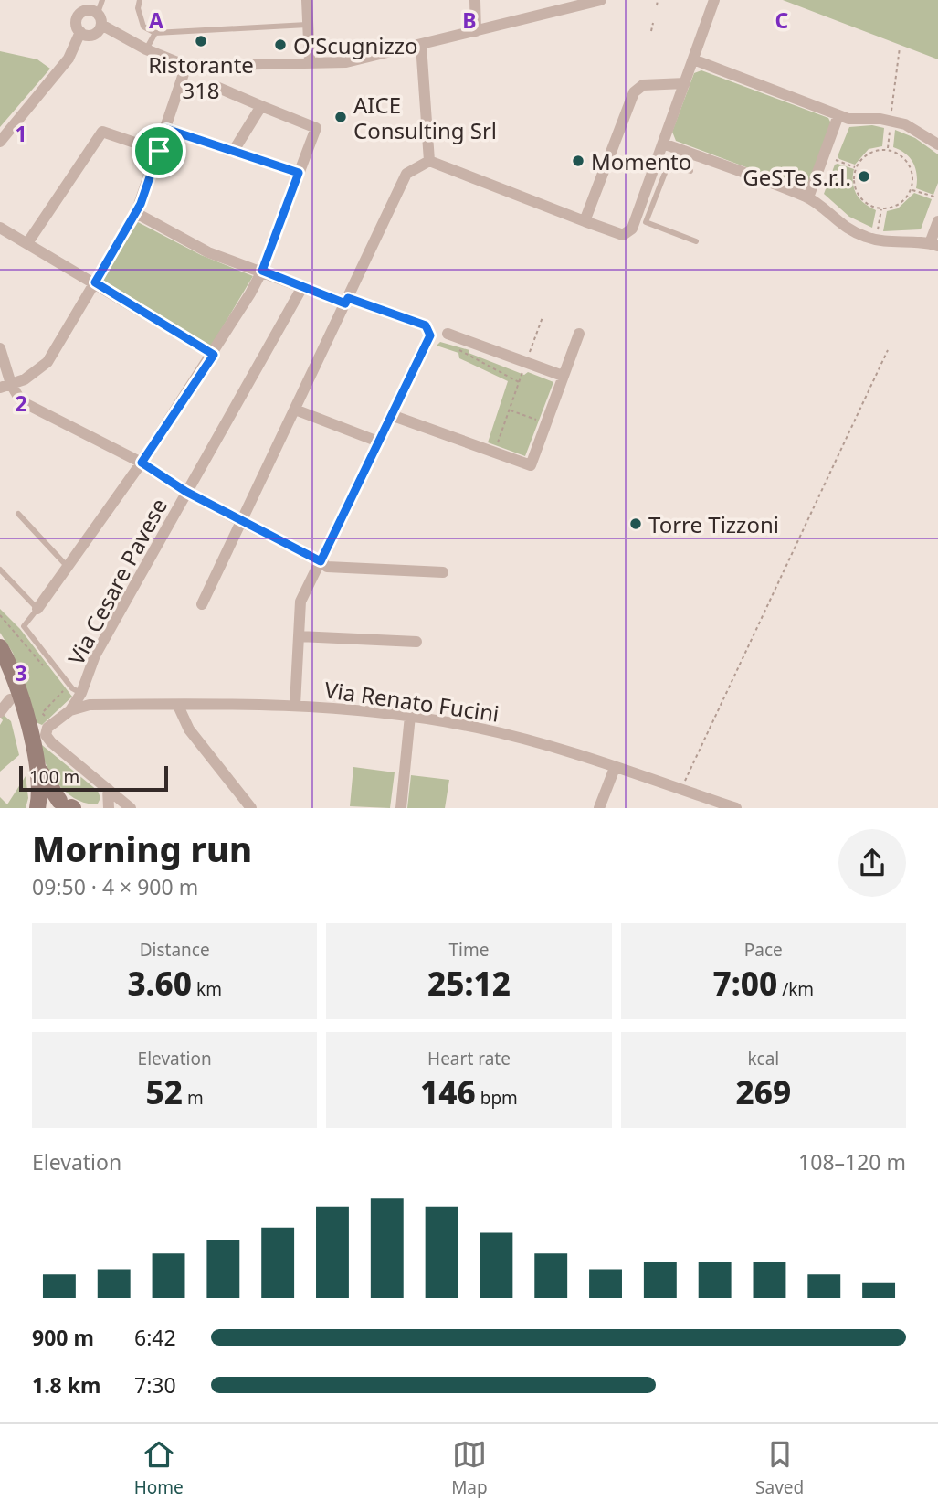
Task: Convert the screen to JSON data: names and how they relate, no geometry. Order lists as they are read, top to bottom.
{
  "streets": {
    "street": ["Via Cesare Pavese", "Via Renato Fucini"]
  },
  "crossings": [
    ["Via Cesare Pavese", "Via Renato Fucini"]
  ],
  "places": [
    "Ristorante 318",
    "O'Scugnizzo",
    "AICE Consulting Srl",
    "Momento",
    "GeSTe s.r.l.",
    "Torre Tizzoni"
  ],
  "scale_bar": "100 m",
  "page": {
    "scale": "100 m",
    "heading": ["Morning run", "09:50 · 4 × 900 m"],
    "stats": [
      ["Distance", "3.60 km"],
      ["Time", "25:12"],
      ["Pace", "7:00 /km"],
      ["Elevation", "52 m"],
      ["Heart rate", "146 bpm"],
      ["kcal", "269"]
    ],
    "chart": ["Elevation", "108–120 m"],
    "list": [
      {
        "name": "900 m",
        "note": "6:42"
      },
      {
        "name": "1.8 km",
        "note": "7:30"
      }
    ],
    "tabs": ["Home", "Map", "Saved"]
  },
  "grid": {
    "columns": ["A", "B", "C"],
    "rows": ["1", "2", "3"]
  }
}
